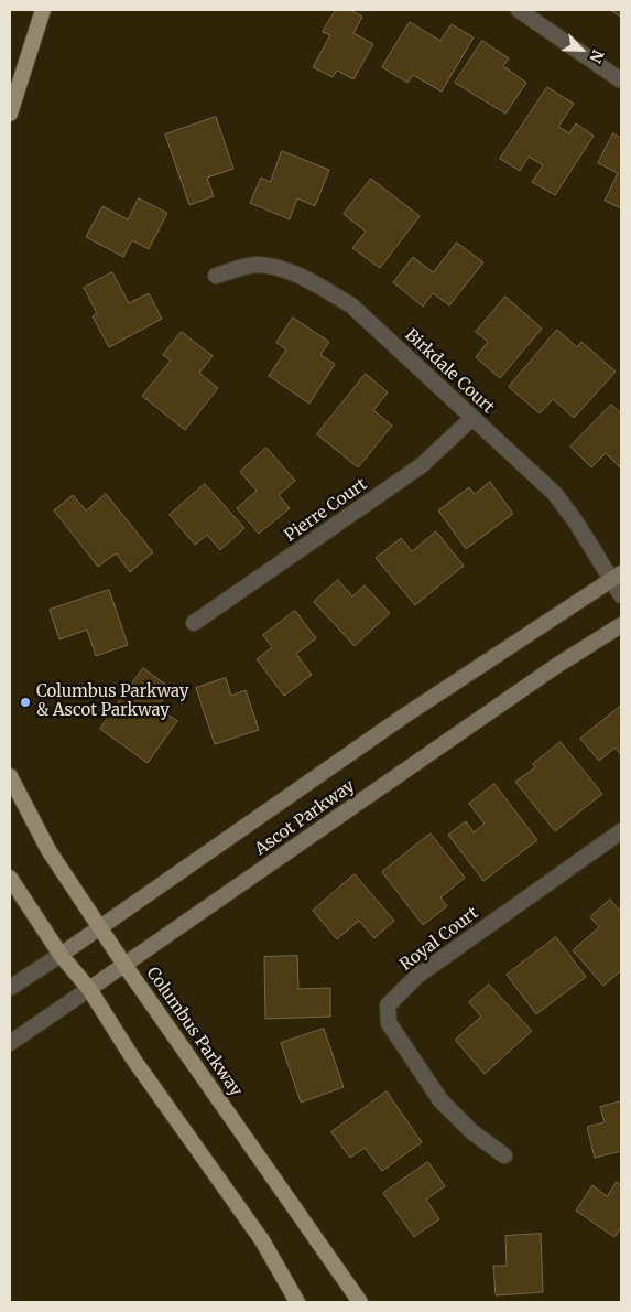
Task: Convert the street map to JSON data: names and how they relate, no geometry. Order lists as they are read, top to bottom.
{
  "streets": {
    "main road": ["Ascot Parkway", "Columbus Parkway"],
    "street": ["Birkdale Court", "Pierre Court", "Royal Court"]
  },
  "crossings": [
    ["Birkdale Court", "Pierre Court"],
    ["Birkdale Court", "Ascot Parkway"],
    ["Ascot Parkway", "Columbus Parkway"]
  ],
  "places": ["Columbus Parkway & Ascot Parkway"],
  "north": "bottom right"
}
